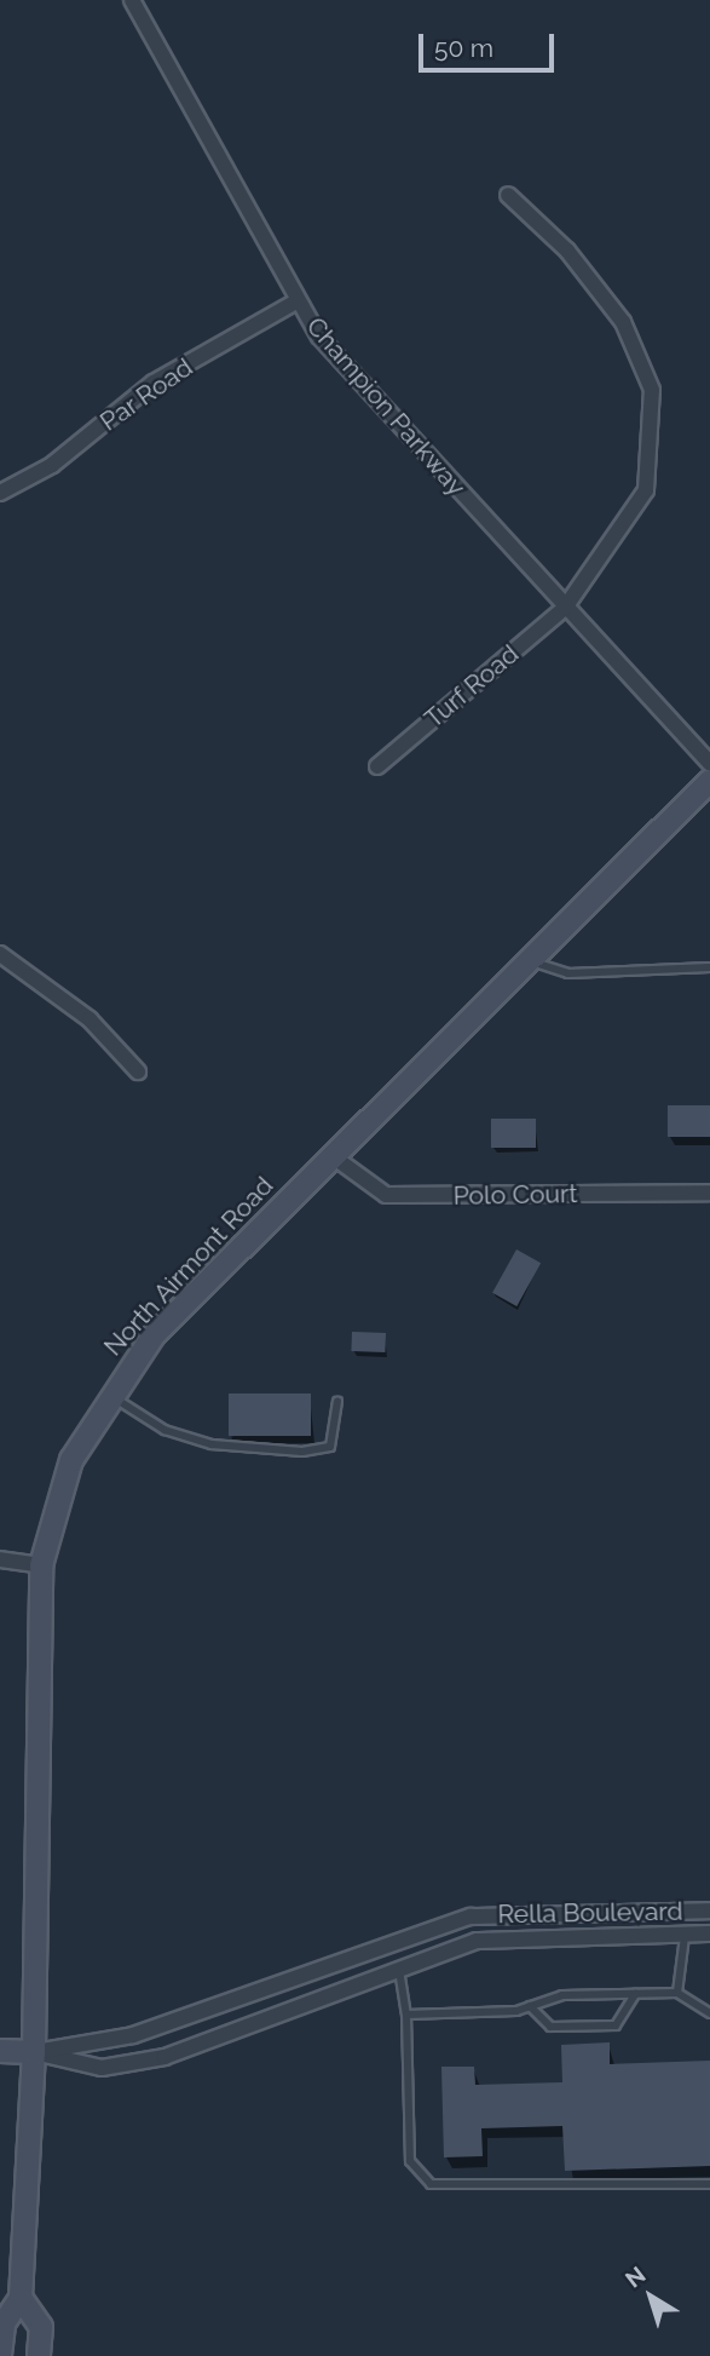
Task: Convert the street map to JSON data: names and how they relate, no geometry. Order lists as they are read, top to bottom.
{
  "streets": {
    "street": [
      "Par Road",
      "Champion Parkway",
      "Turf Road",
      "Polo Court",
      "North Airmont Road",
      "Rella Boulevard"
    ]
  },
  "crossings": [
    ["Par Road", "Champion Parkway"],
    ["Champion Parkway", "Turf Road"],
    ["Polo Court", "North Airmont Road"],
    ["North Airmont Road", "Rella Boulevard"]
  ],
  "scale_bar": "50 m",
  "north": "top left"
}
